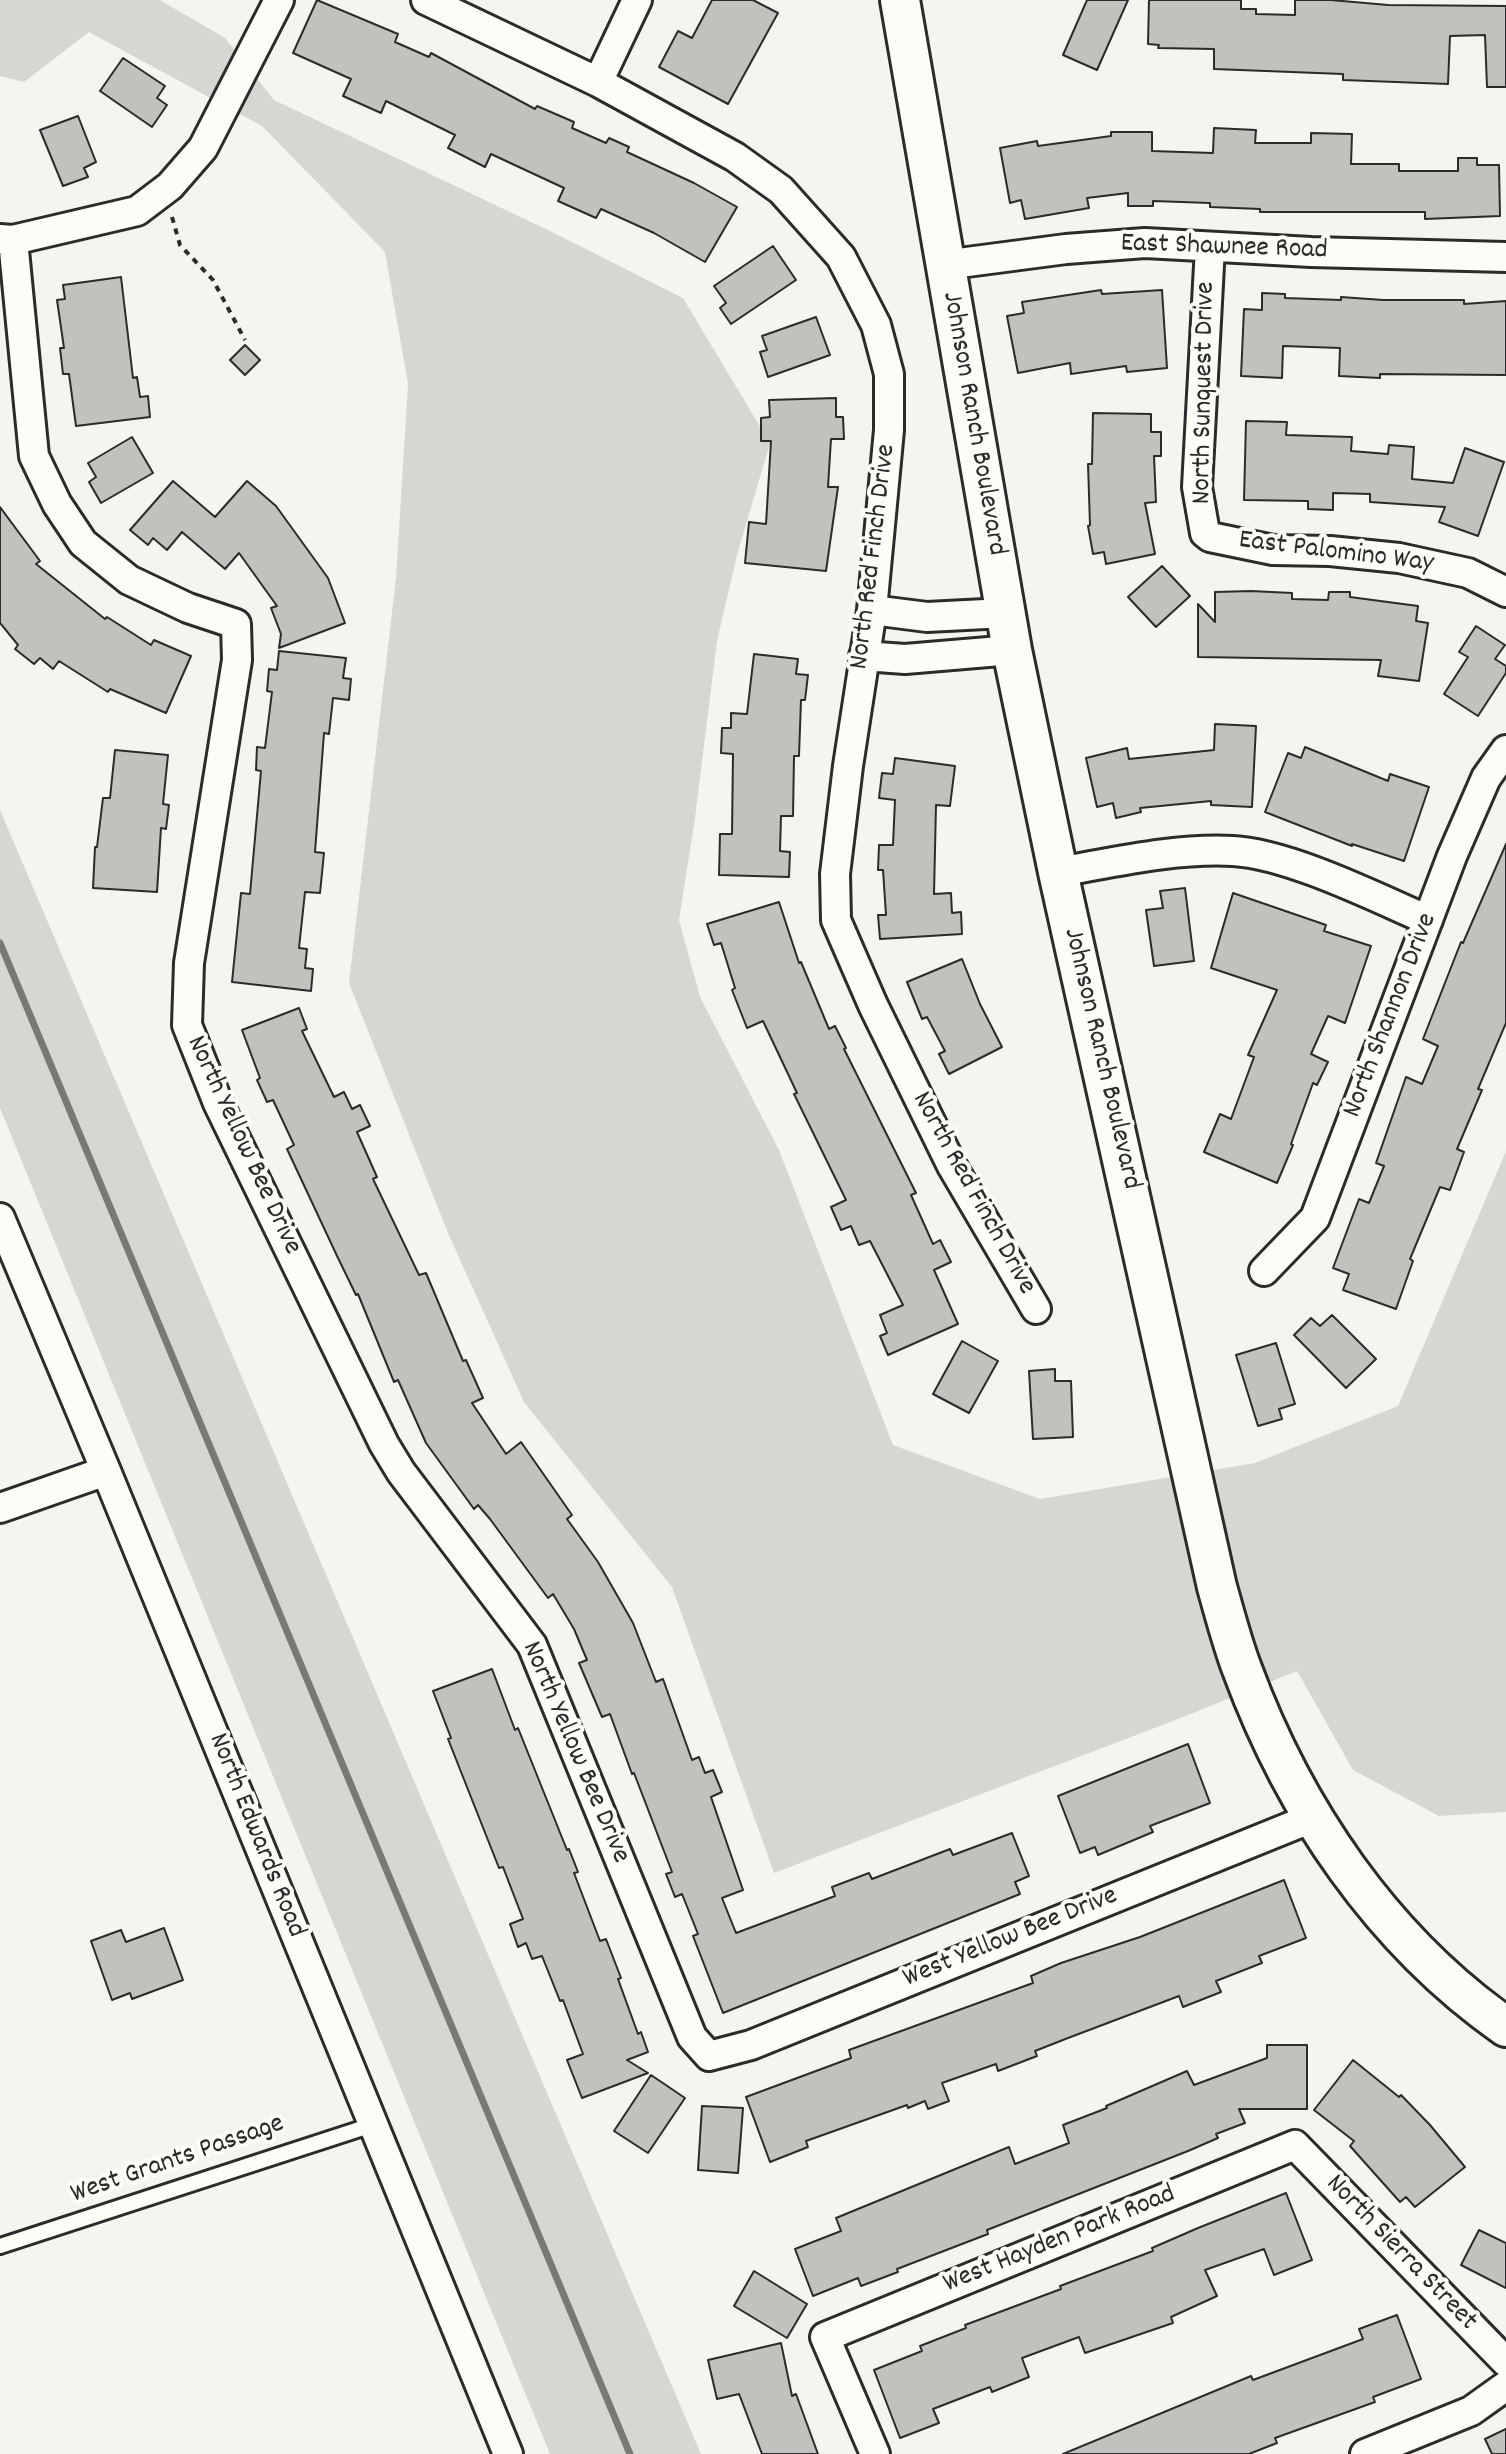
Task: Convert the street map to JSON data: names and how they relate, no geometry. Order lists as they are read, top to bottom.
{
  "streets": {
    "street": [
      "East Shawnee Road",
      "North Sunquest Drive",
      "Johnson Ranch Boulevard",
      "East Palomino Way",
      "North Red Finch Drive",
      "North Shannon Drive",
      "North Yellow Bee Drive",
      "North Edwards Road",
      "West Yellow Bee Drive",
      "West Hayden Park Road",
      "North Sierra Street"
    ],
    "lane": ["West Grants Passage"]
  },
  "crossings": [
    ["East Shawnee Road", "North Sunquest Drive"],
    ["East Shawnee Road", "Johnson Ranch Boulevard"],
    ["North Sunquest Drive", "East Palomino Way"],
    ["Johnson Ranch Boulevard", "West Yellow Bee Drive"],
    ["North Yellow Bee Drive", "West Yellow Bee Drive"],
    ["North Edwards Road", "West Grants Passage"],
    ["West Hayden Park Road", "North Sierra Street"]
  ]
}
